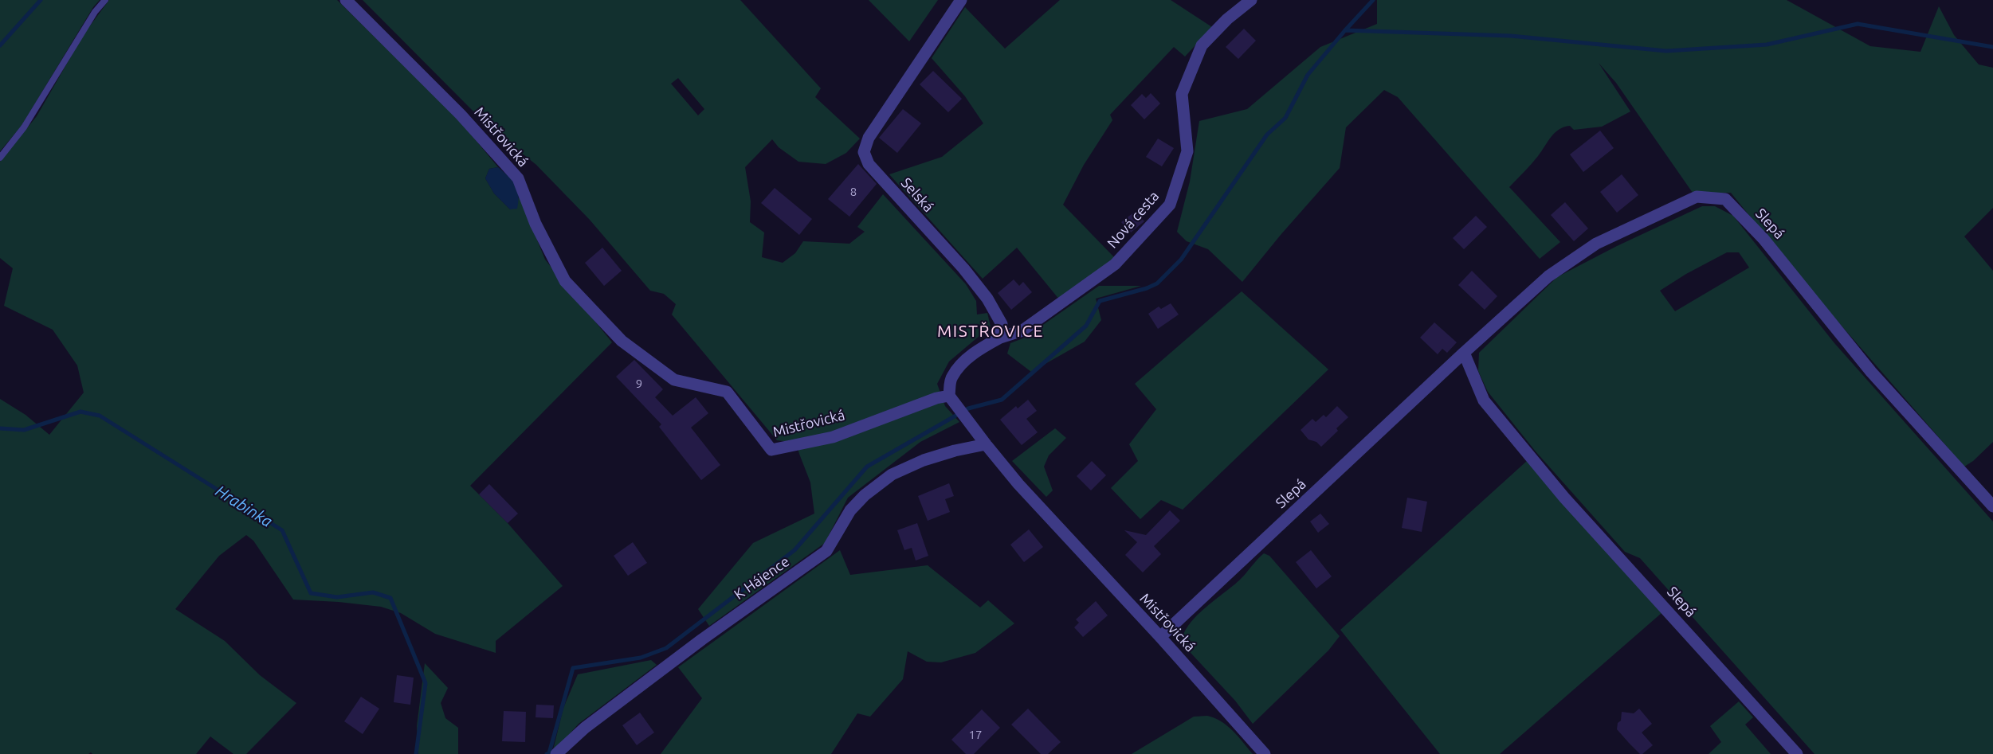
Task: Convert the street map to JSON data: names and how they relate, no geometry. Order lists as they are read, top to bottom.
{
  "streets": {
    "street": [
      "Mistřovická",
      "Selská",
      "Nová cesta",
      "Slepá",
      "K Hájence"
    ]
  },
  "crossings": [
    ["Mistřovická", "Slepá"],
    ["Mistřovická", "K Hájence"],
    ["Selská", "Nová cesta"]
  ],
  "districts": ["MISTŘOVICE"],
  "water": ["Hrabinka"],
  "house_numbers": ["8", "9", "17"]
}
